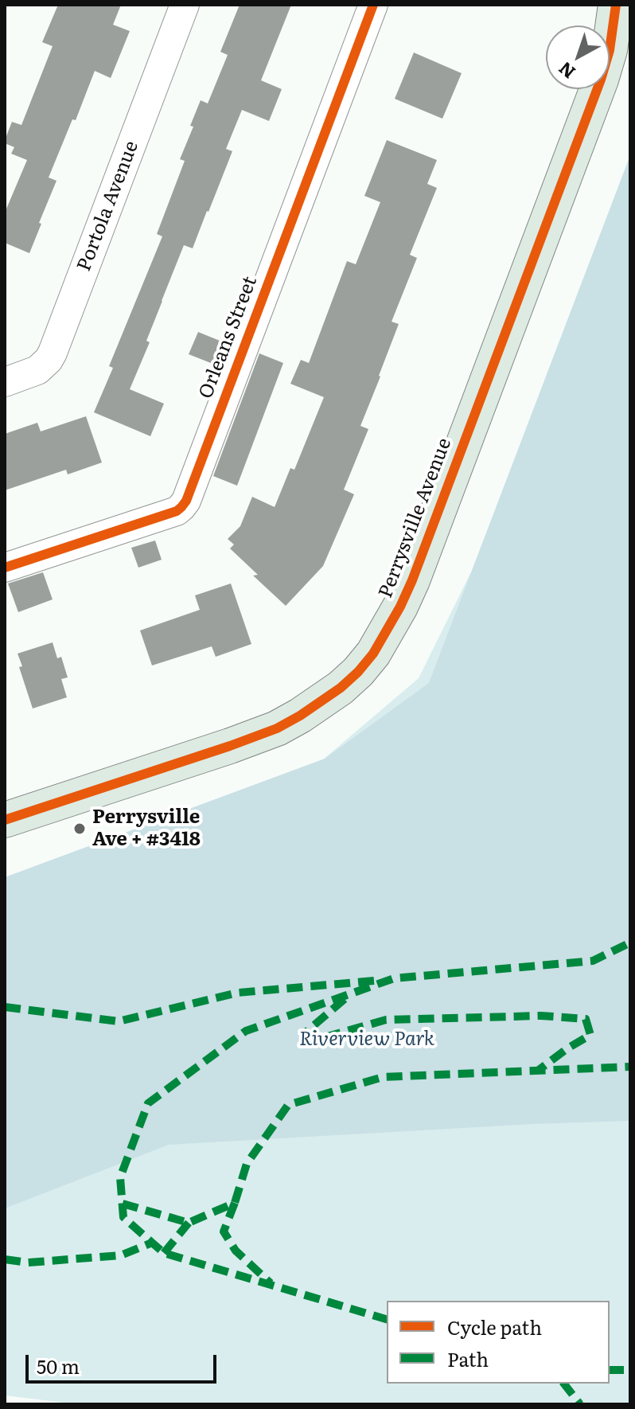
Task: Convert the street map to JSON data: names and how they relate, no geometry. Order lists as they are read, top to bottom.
{
  "streets": {
    "main road": ["Perrysville Avenue"],
    "street": ["Portola Avenue", "Orleans Street"]
  },
  "parks": ["Riverview Park"],
  "places": ["Perrysville Ave + #3418"],
  "legend": ["Cycle path", "Path"],
  "scale_bar": "50 m",
  "north": "bottom left"
}
